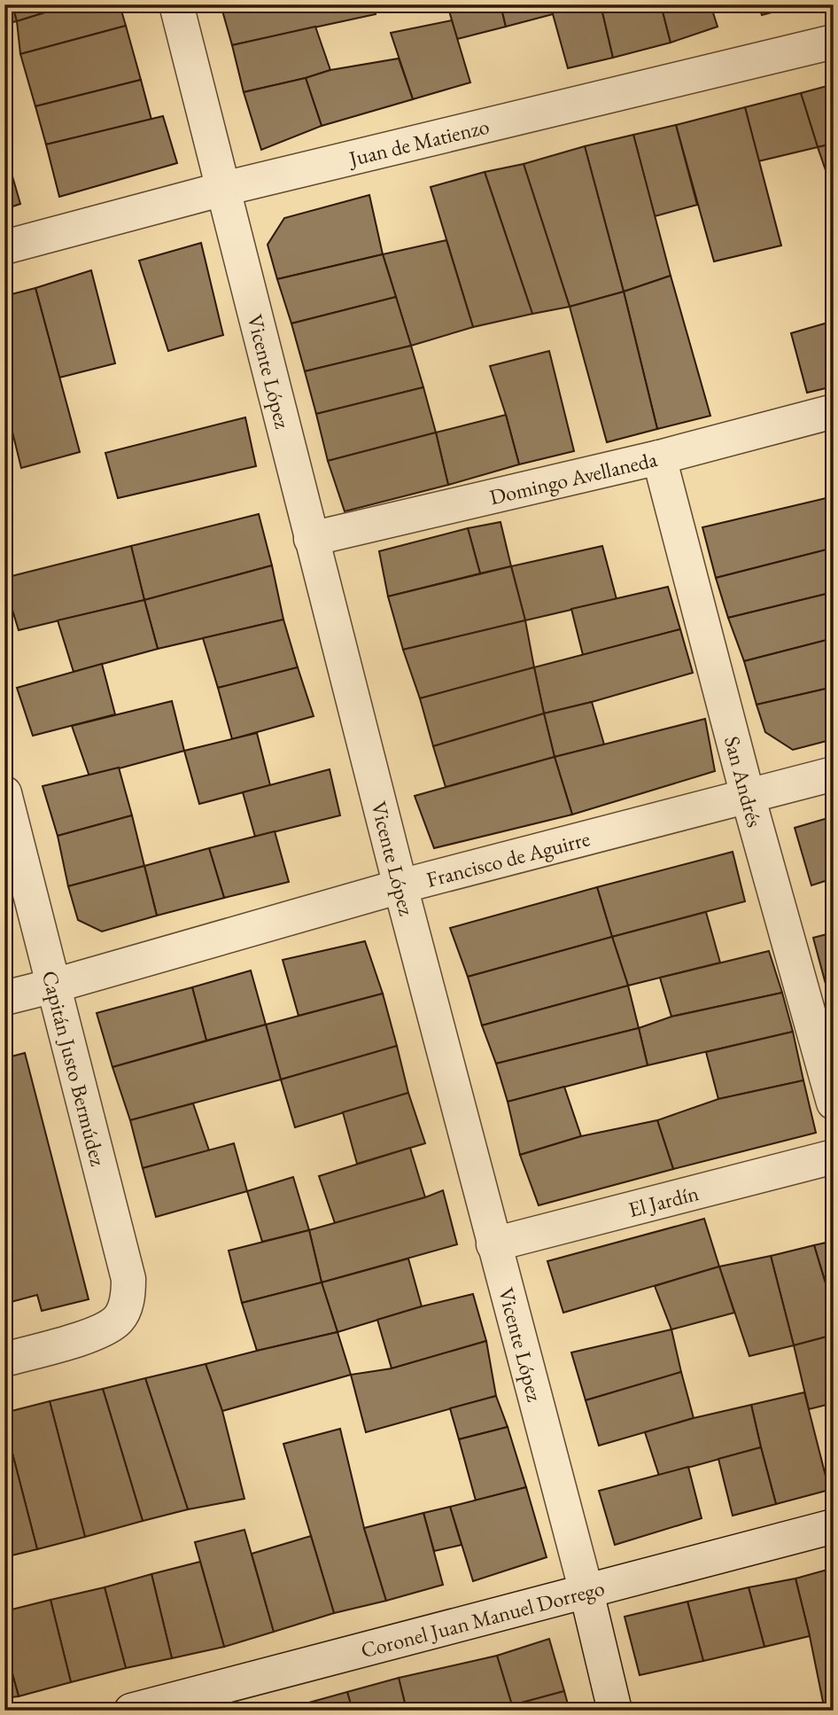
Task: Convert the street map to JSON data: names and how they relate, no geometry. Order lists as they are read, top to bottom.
{
  "streets": {
    "street": [
      "Juan de Matienzo",
      "Vicente López",
      "Domingo Avellaneda",
      "San Andrés",
      "Francisco de Aguirre",
      "Capitán Justo Bermúdez",
      "El Jardín",
      "Coronel Juan Manuel Dorrego"
    ]
  },
  "crossings": [
    ["Juan de Matienzo", "Vicente López"],
    ["Vicente López", "Domingo Avellaneda"],
    ["Vicente López", "Francisco de Aguirre"],
    ["Vicente López", "El Jardín"],
    ["Vicente López", "Coronel Juan Manuel Dorrego"],
    ["Domingo Avellaneda", "San Andrés"],
    ["San Andrés", "Francisco de Aguirre"],
    ["Francisco de Aguirre", "Capitán Justo Bermúdez"]
  ]
}
